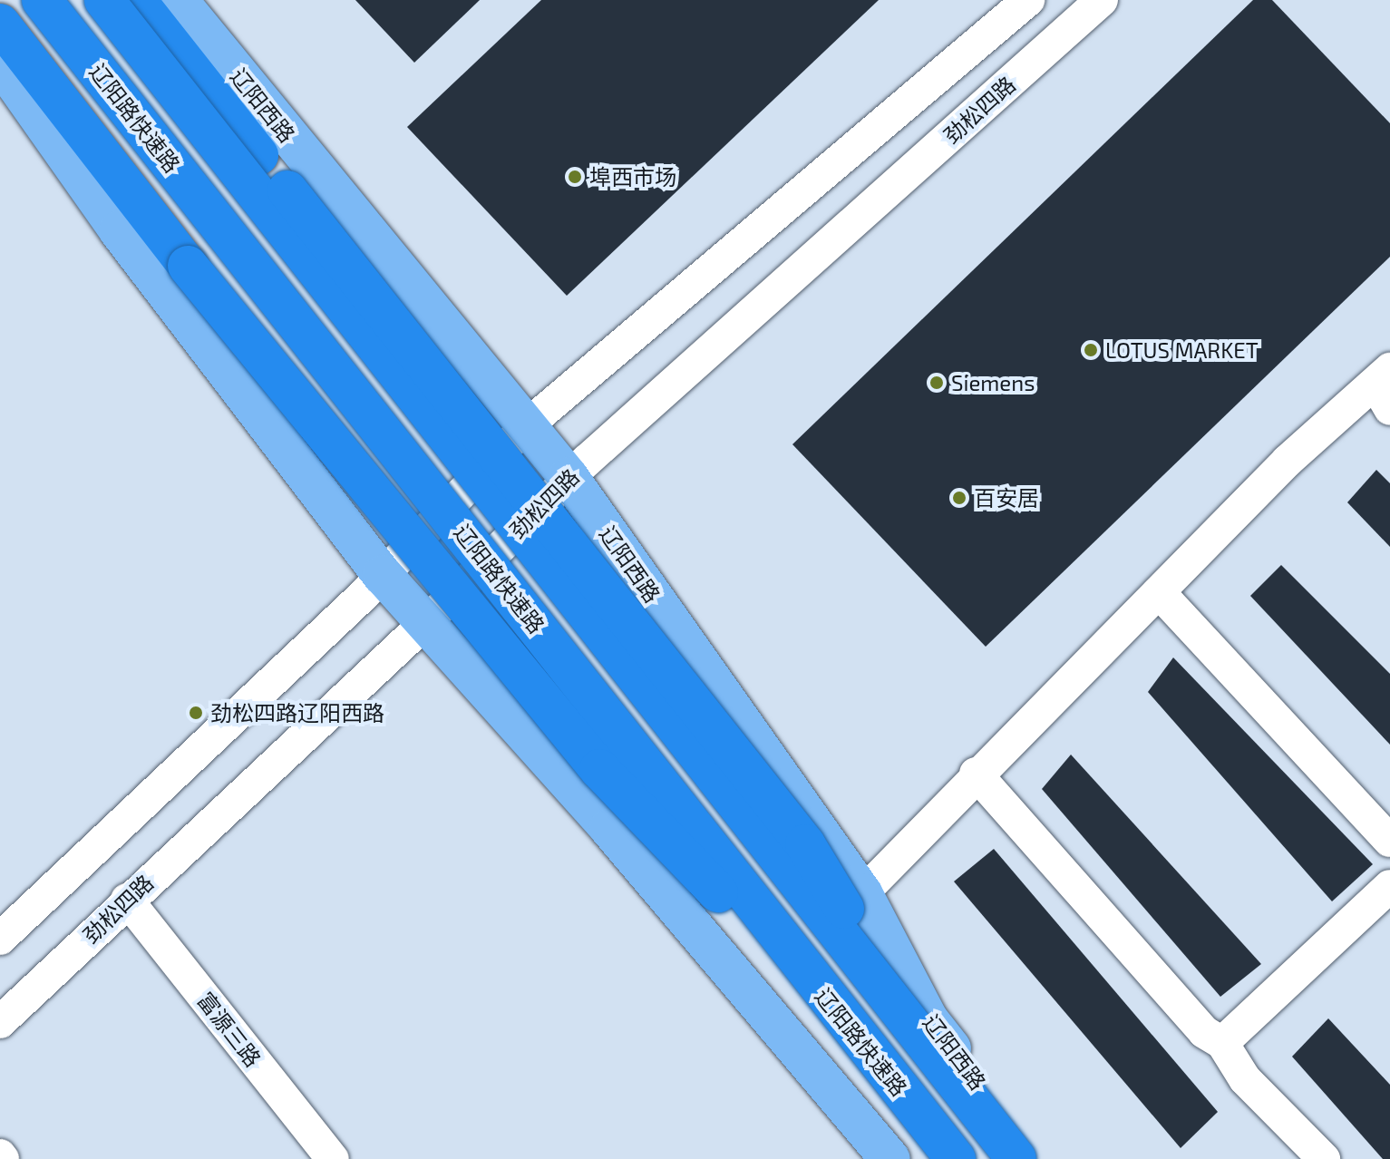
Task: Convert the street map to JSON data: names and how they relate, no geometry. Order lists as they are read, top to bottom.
{
  "streets": {
    "highway": ["辽阳路快速路"],
    "main road": ["辽阳西路"],
    "street": ["劲松四路", "富源三路"]
  },
  "crossings": [
    ["辽阳西路", "劲松四路"],
    ["劲松四路", "富源三路"]
  ],
  "places": [
    "埠西市场",
    "LOTUS MARKET",
    "Siemens",
    "百安居",
    "劲松四路辽阳西路"
  ]
}
